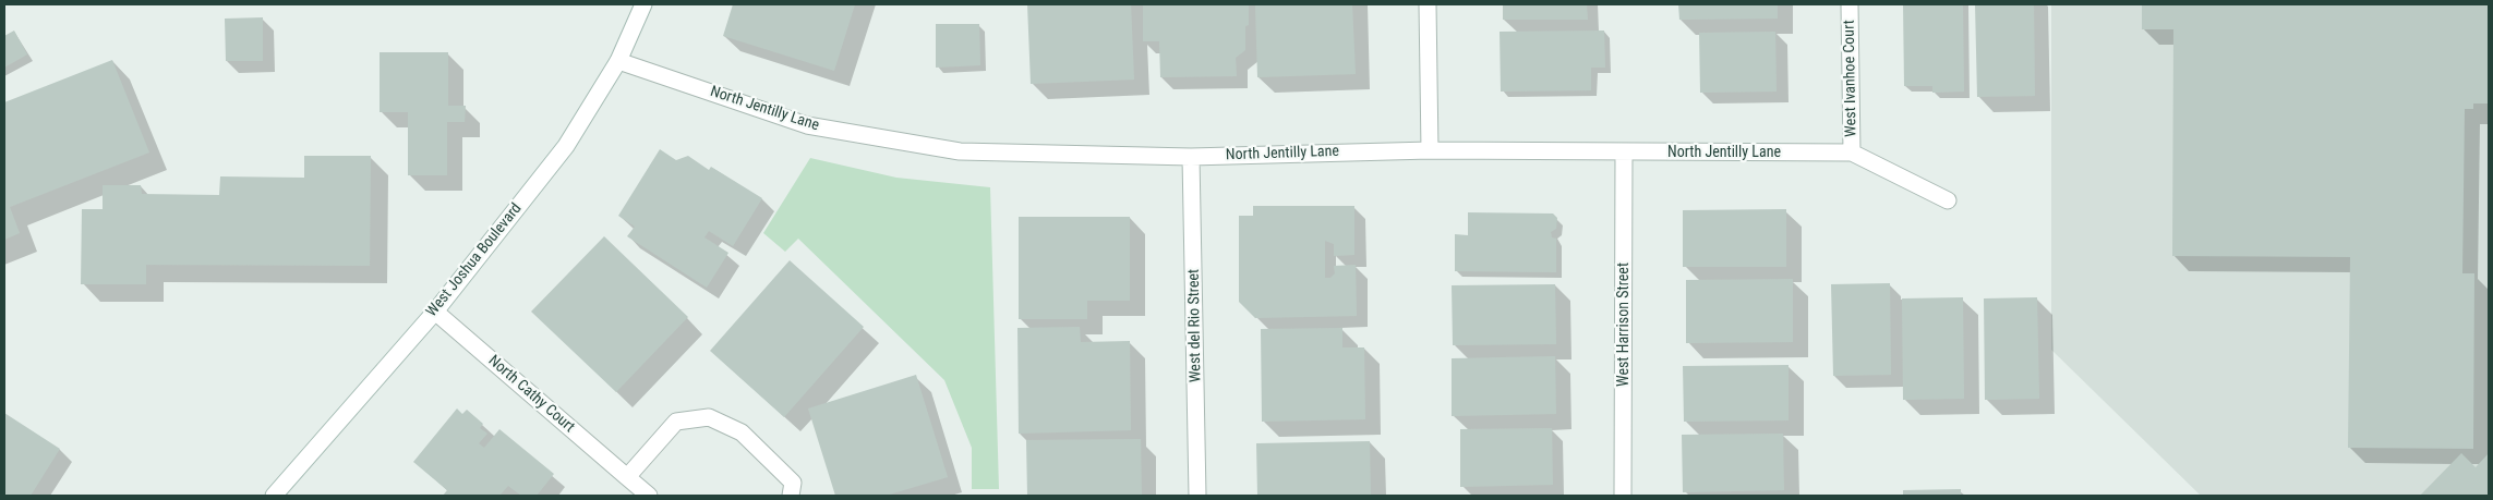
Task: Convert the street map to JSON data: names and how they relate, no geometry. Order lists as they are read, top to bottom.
{
  "streets": {
    "street": [
      "West Ivanhoe Court",
      "North Jentilly Lane",
      "West Joshua Boulevard",
      "West Harrison Street",
      "West del Rio Street",
      "North Cathy Court"
    ]
  },
  "crossings": [
    ["West Ivanhoe Court", "North Jentilly Lane"],
    ["North Jentilly Lane", "West Joshua Boulevard"],
    ["North Jentilly Lane", "West Harrison Street"],
    ["North Jentilly Lane", "West del Rio Street"],
    ["West Joshua Boulevard", "North Cathy Court"]
  ]
}
